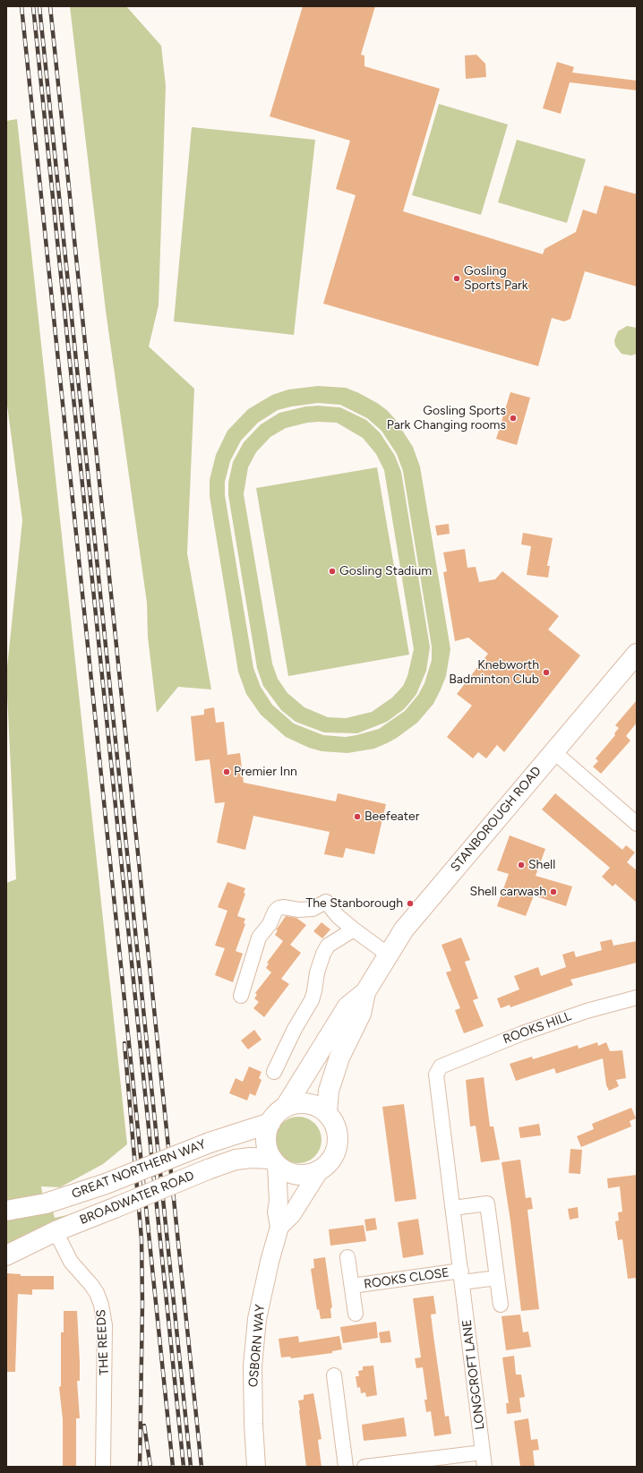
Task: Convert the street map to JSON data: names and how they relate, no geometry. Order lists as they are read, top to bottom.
{
  "streets": {
    "main road": ["STANBOROUGH ROAD", "GREAT NORTHERN WAY", "BROADWATER ROAD"],
    "street": [
      "ROOKS HILL",
      "ROOKS CLOSE",
      "THE REEDS",
      "OSBORN WAY",
      "LONGCROFT LANE"
    ]
  },
  "crossings": [
    ["STANBOROUGH ROAD", "GREAT NORTHERN WAY"],
    ["STANBOROUGH ROAD", "BROADWATER ROAD"],
    ["STANBOROUGH ROAD", "OSBORN WAY"],
    ["ROOKS HILL", "LONGCROFT LANE"],
    ["GREAT NORTHERN WAY", "BROADWATER ROAD"],
    ["GREAT NORTHERN WAY", "OSBORN WAY"],
    ["BROADWATER ROAD", "THE REEDS"],
    ["BROADWATER ROAD", "OSBORN WAY"],
    ["ROOKS CLOSE", "LONGCROFT LANE"]
  ],
  "places": [
    "Gosling Sports Park",
    "Gosling Sports Park Changing rooms",
    "Gosling Stadium",
    "Knebworth Badminton Club",
    "Premier Inn",
    "Beefeater",
    "Shell",
    "Shell carwash",
    "The Stanborough"
  ]
}
